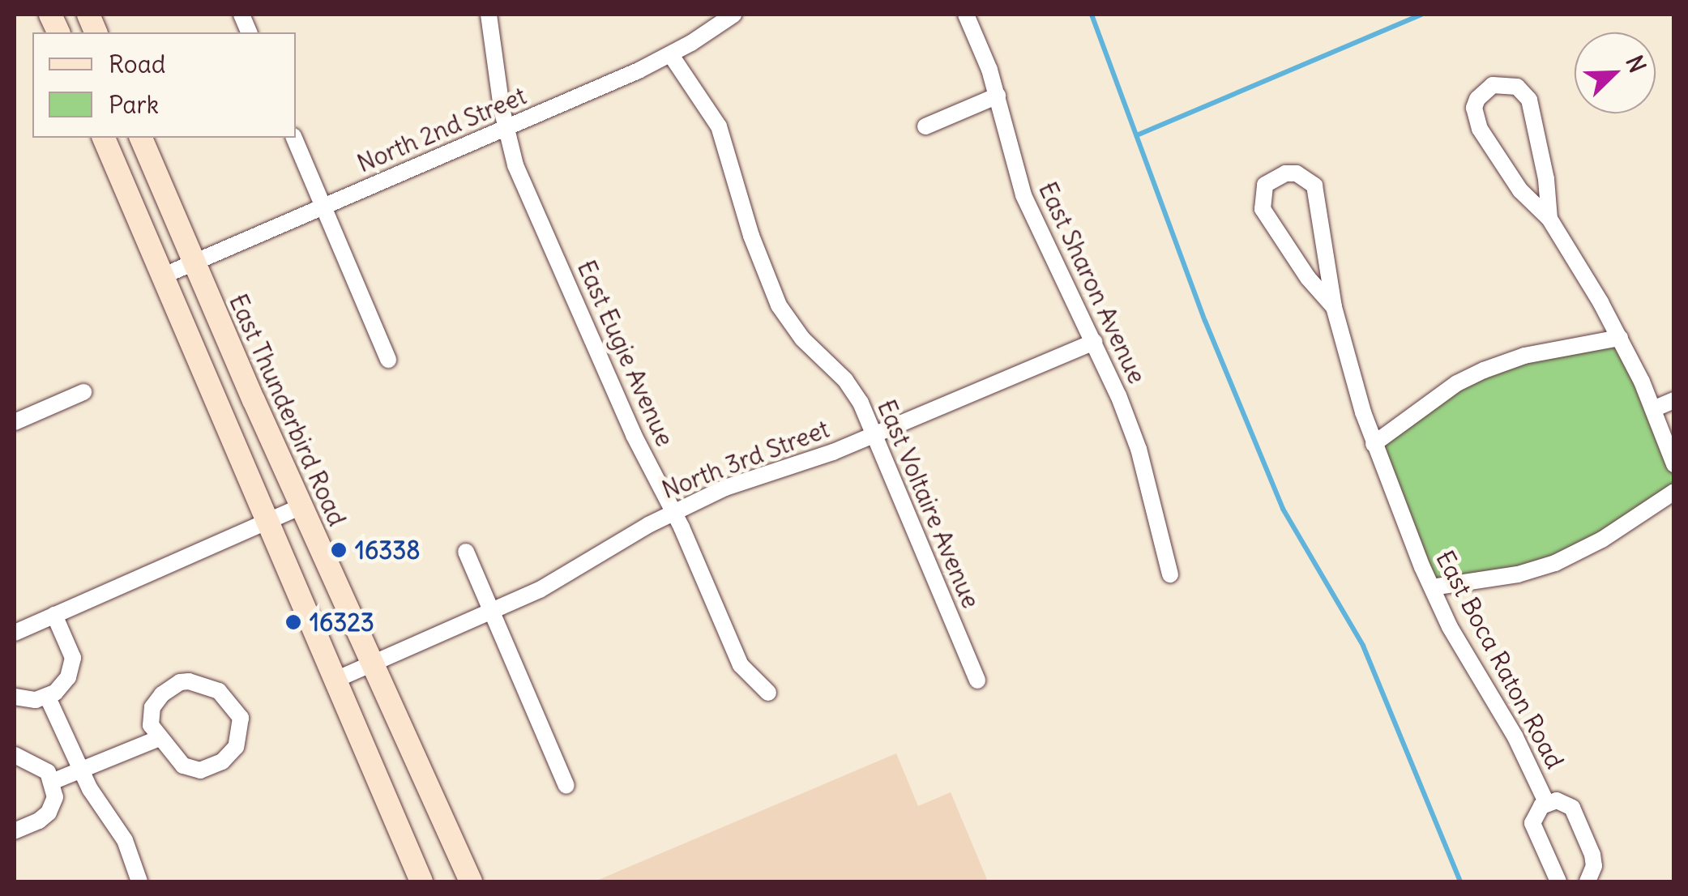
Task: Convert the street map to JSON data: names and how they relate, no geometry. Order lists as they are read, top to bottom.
{
  "streets": {
    "main road": ["East Thunderbird Road"],
    "street": [
      "North 2nd Street",
      "East Sharon Avenue",
      "East Eugie Avenue",
      "North 3rd Street",
      "East Voltaire Avenue",
      "East Boca Raton Road"
    ]
  },
  "crossings": [
    ["North 2nd Street", "East Eugie Avenue"],
    ["North 2nd Street", "East Thunderbird Road"],
    ["North 2nd Street", "East Voltaire Avenue"],
    ["East Sharon Avenue", "North 3rd Street"],
    ["East Eugie Avenue", "North 3rd Street"],
    ["East Thunderbird Road", "North 3rd Street"],
    ["North 3rd Street", "East Voltaire Avenue"]
  ],
  "places": ["16338", "16323"],
  "legend": ["Road", "Park"],
  "north": "top right"
}
